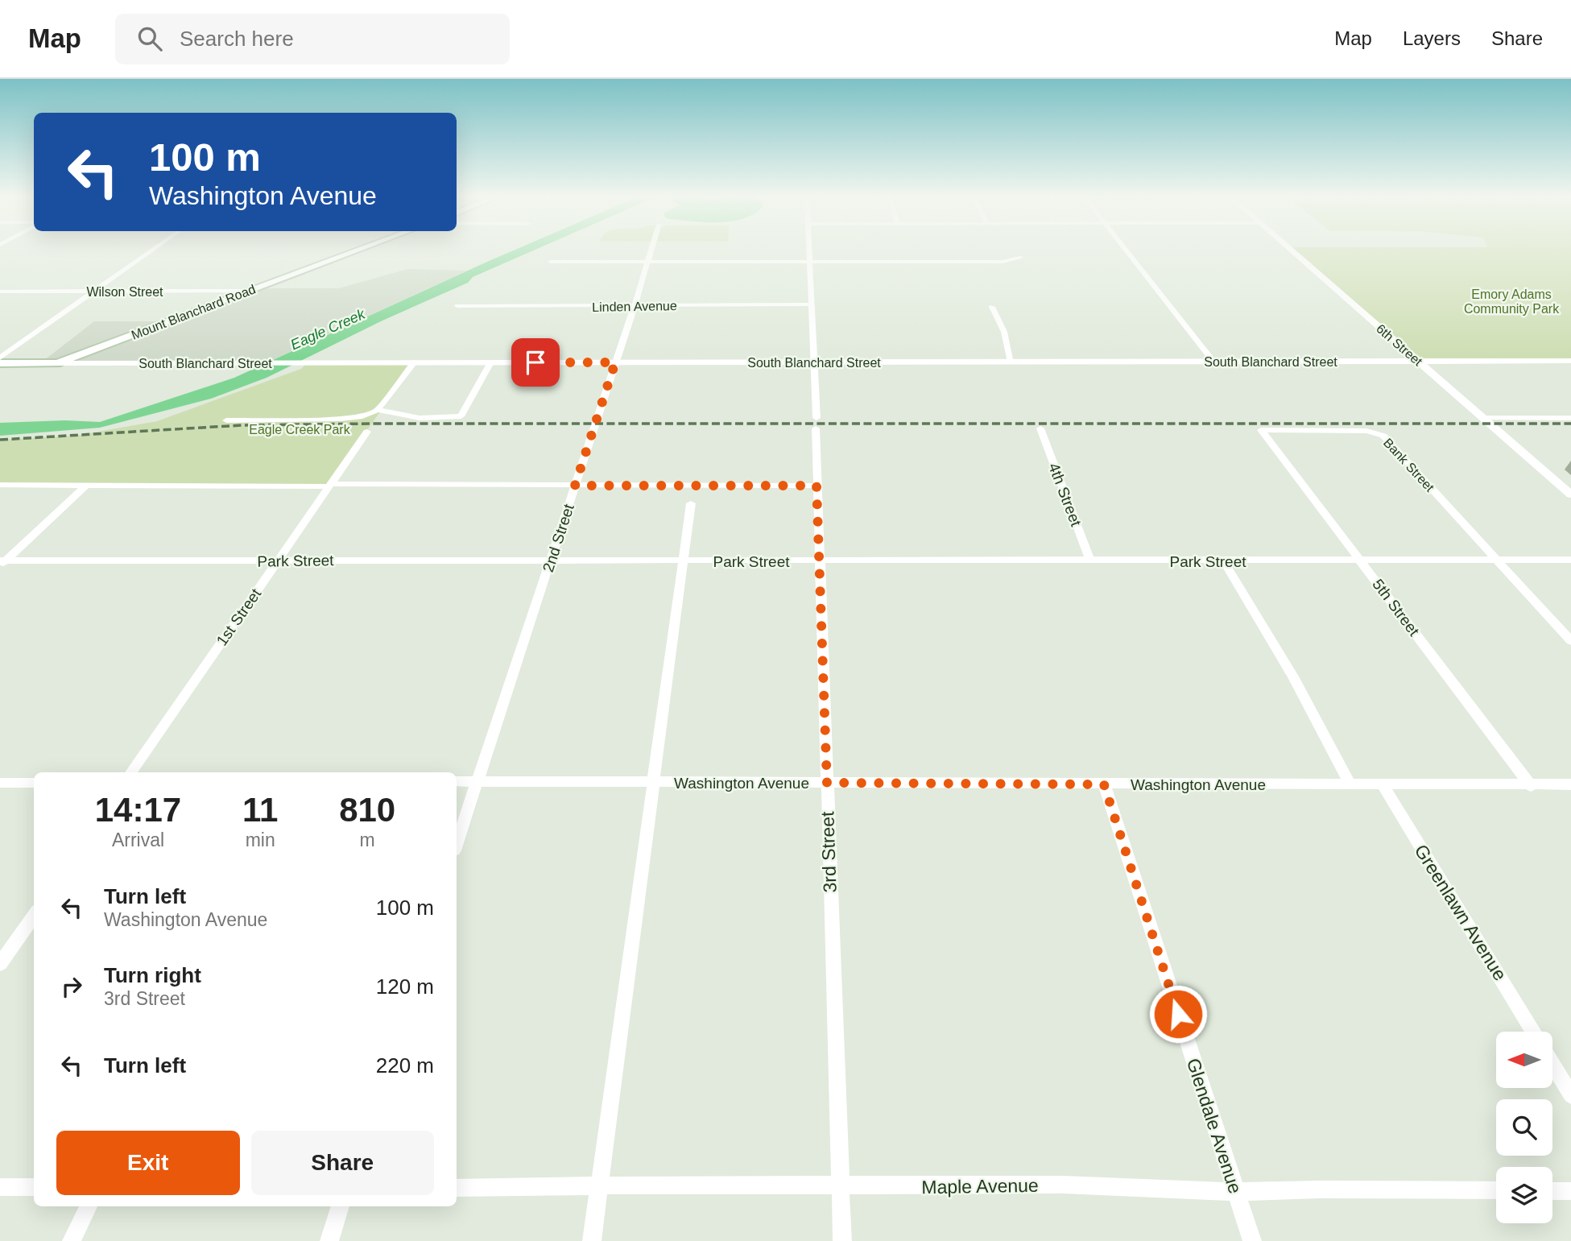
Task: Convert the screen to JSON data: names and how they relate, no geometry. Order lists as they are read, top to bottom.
{
  "streets": {
    "main road": ["Mount Blanchard Road"],
    "street": [
      "Wilson Street",
      "Linden Avenue",
      "6th Street",
      "South Blanchard Street",
      "Bank Street",
      "4th Street",
      "2nd Street",
      "Park Street",
      "5th Street",
      "1st Street",
      "Washington Avenue",
      "3rd Street",
      "Greenlawn Avenue",
      "Glendale Avenue",
      "Maple Avenue"
    ]
  },
  "crossings": [
    ["Wilson Street", "Mount Blanchard Road"],
    ["Linden Avenue", "2nd Street"],
    ["Linden Avenue", "3rd Street"],
    ["Mount Blanchard Road", "South Blanchard Street"],
    ["6th Street", "South Blanchard Street"],
    ["South Blanchard Street", "2nd Street"],
    ["South Blanchard Street", "3rd Street"],
    ["Bank Street", "Park Street"],
    ["Bank Street", "5th Street"],
    ["4th Street", "Park Street"],
    ["2nd Street", "Park Street"],
    ["2nd Street", "Washington Avenue"],
    ["Park Street", "5th Street"],
    ["Park Street", "1st Street"],
    ["Park Street", "3rd Street"],
    ["5th Street", "Washington Avenue"],
    ["Washington Avenue", "3rd Street"],
    ["Washington Avenue", "Greenlawn Avenue"],
    ["Washington Avenue", "Glendale Avenue"],
    ["3rd Street", "Maple Avenue"],
    ["Glendale Avenue", "Maple Avenue"]
  ],
  "water": ["Eagle Creek"],
  "parks": ["Emory Adams Community Park", "Eagle Creek Park"],
  "north": "left",
  "page": {
    "header": "Map",
    "search": "Search here",
    "nav": ["Map", "Layers", "Share"],
    "turn": ["100 m", "Washington Avenue"],
    "eta": [
      "14:17",
      "Arrival",
      "11",
      "min",
      "810",
      "m"
    ],
    "list": [
      {
        "name": "Turn left",
        "note": "Washington Avenue",
        "value": "100 m"
      },
      {
        "name": "Turn right",
        "note": "3rd Street",
        "value": "120 m"
      },
      {
        "name": "Turn left",
        "value": "220 m"
      }
    ],
    "buttons": ["Exit", "Share"]
  }
}
